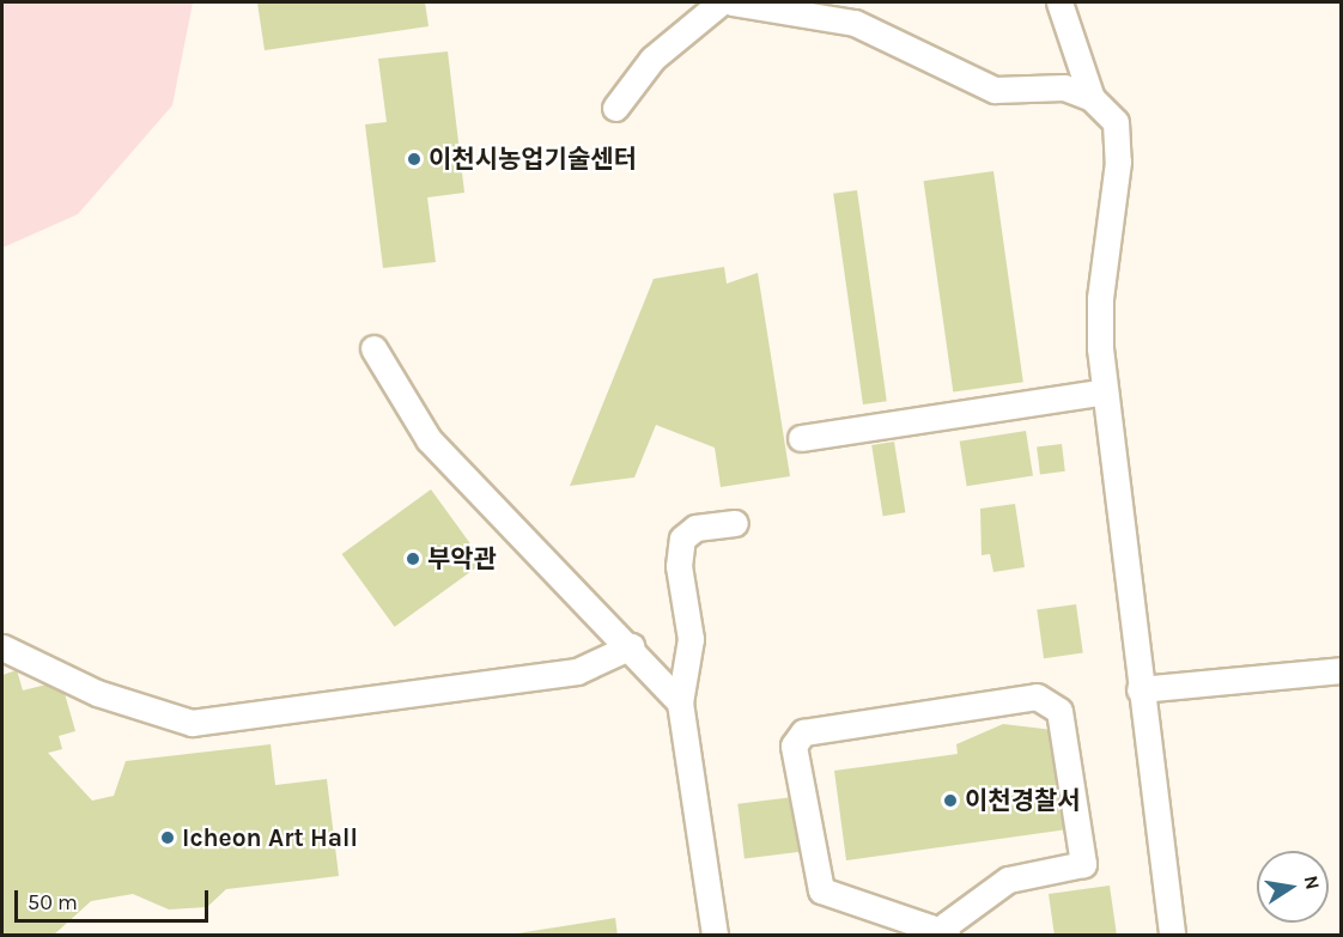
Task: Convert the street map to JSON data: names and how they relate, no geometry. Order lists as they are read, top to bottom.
{
  "places": [
    "이천시농업기술센터",
    "부악관",
    "이천경찰서",
    "Icheon Art Hall"
  ],
  "scale_bar": "50 m",
  "north": "right"
}
